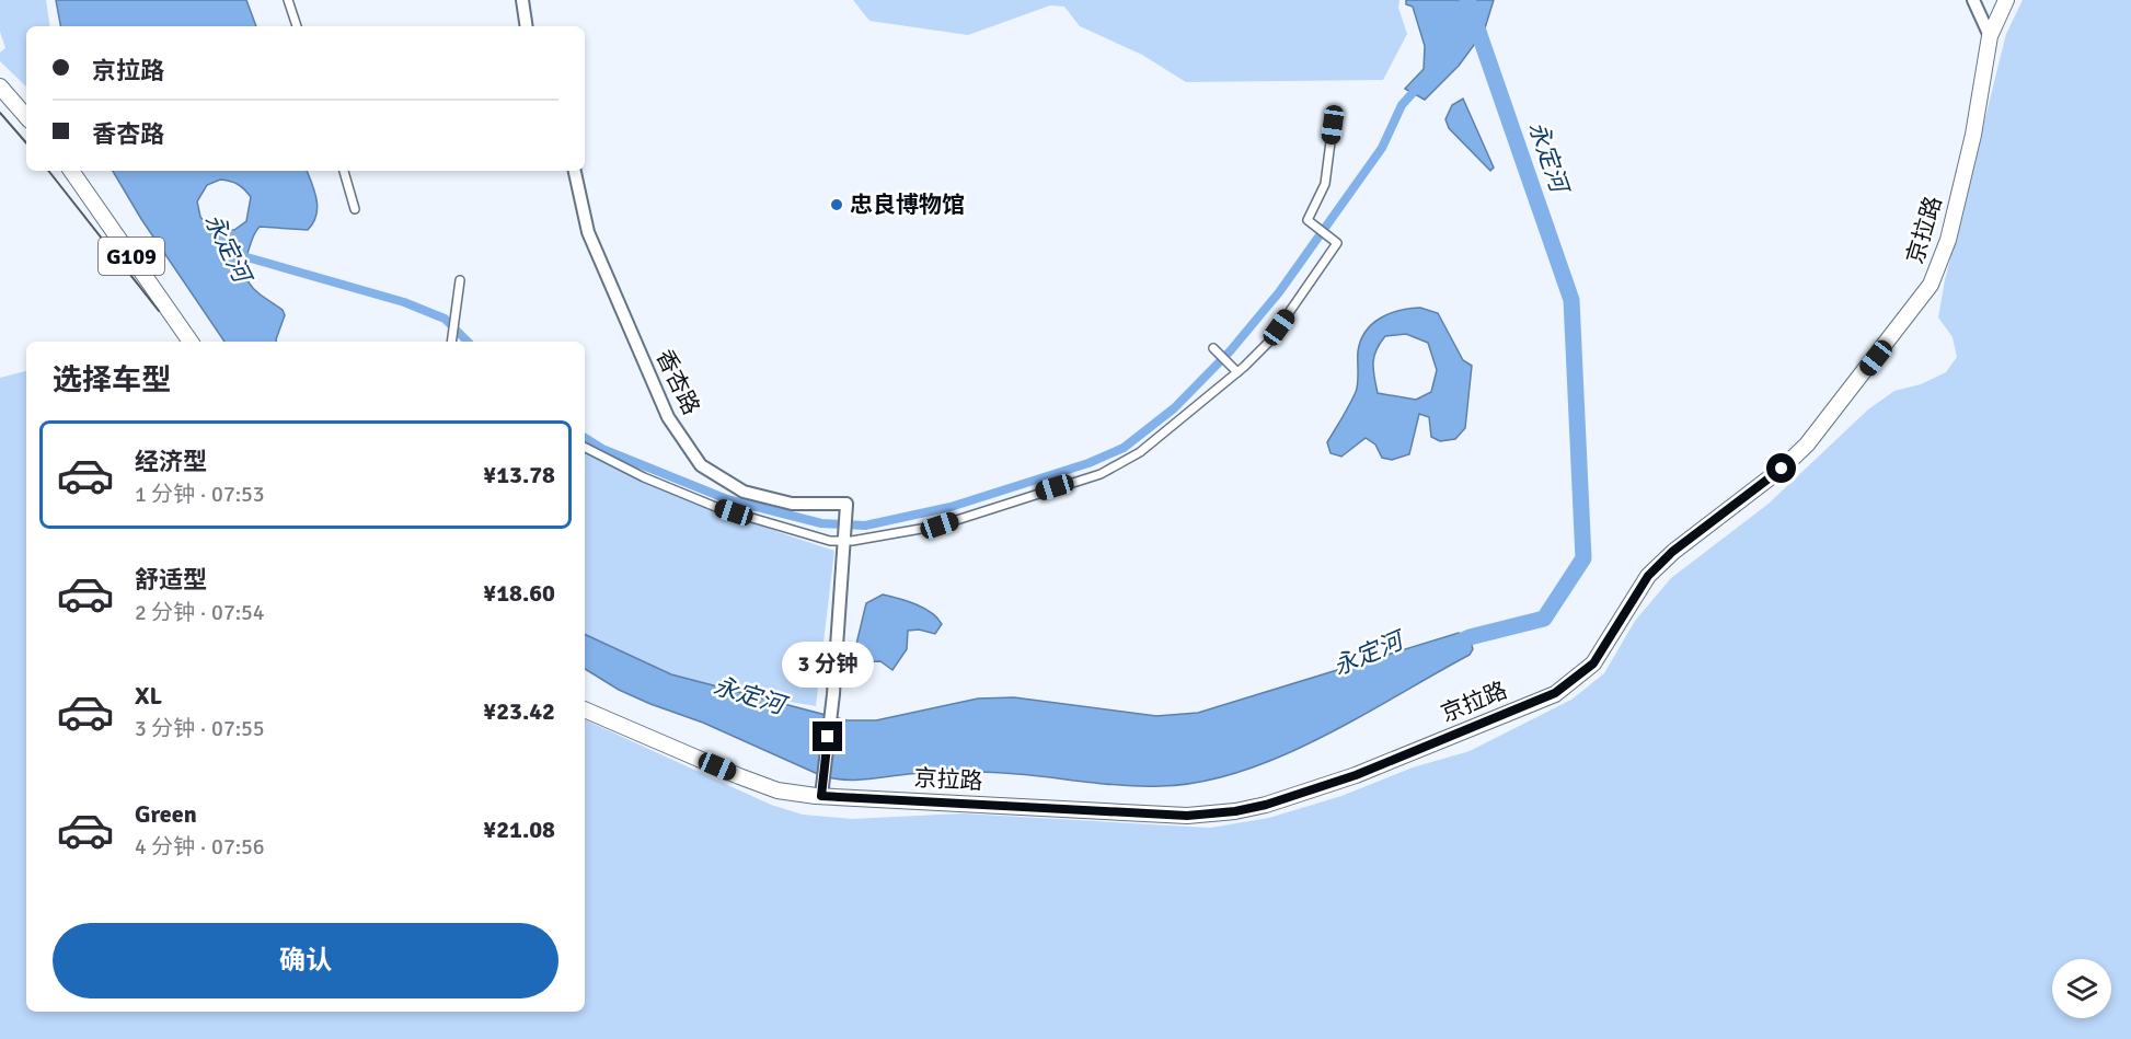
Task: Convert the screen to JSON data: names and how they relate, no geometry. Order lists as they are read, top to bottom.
{
  "streets": {
    "highway": ["京拉路", "G109"],
    "street": ["香杏路"]
  },
  "crossings": [
    ["京拉路", "香杏路"]
  ],
  "water": ["永定河"],
  "places": ["忠良博物馆"],
  "page": {
    "banner": ["京拉路", "香杏路"],
    "heading": "选择车型",
    "list": [
      {
        "name": "经济型",
        "note": "1 分钟 · 07:53",
        "value": "¥13.78"
      },
      {
        "name": "舒适型",
        "note": "2 分钟 · 07:54",
        "value": "¥18.60"
      },
      {
        "name": "XL",
        "note": "3 分钟 · 07:55",
        "value": "¥23.42"
      },
      {
        "name": "Green",
        "note": "4 分钟 · 07:56",
        "value": "¥21.08"
      }
    ],
    "bubble": "3 分钟",
    "buttons": "确认"
  }
}
